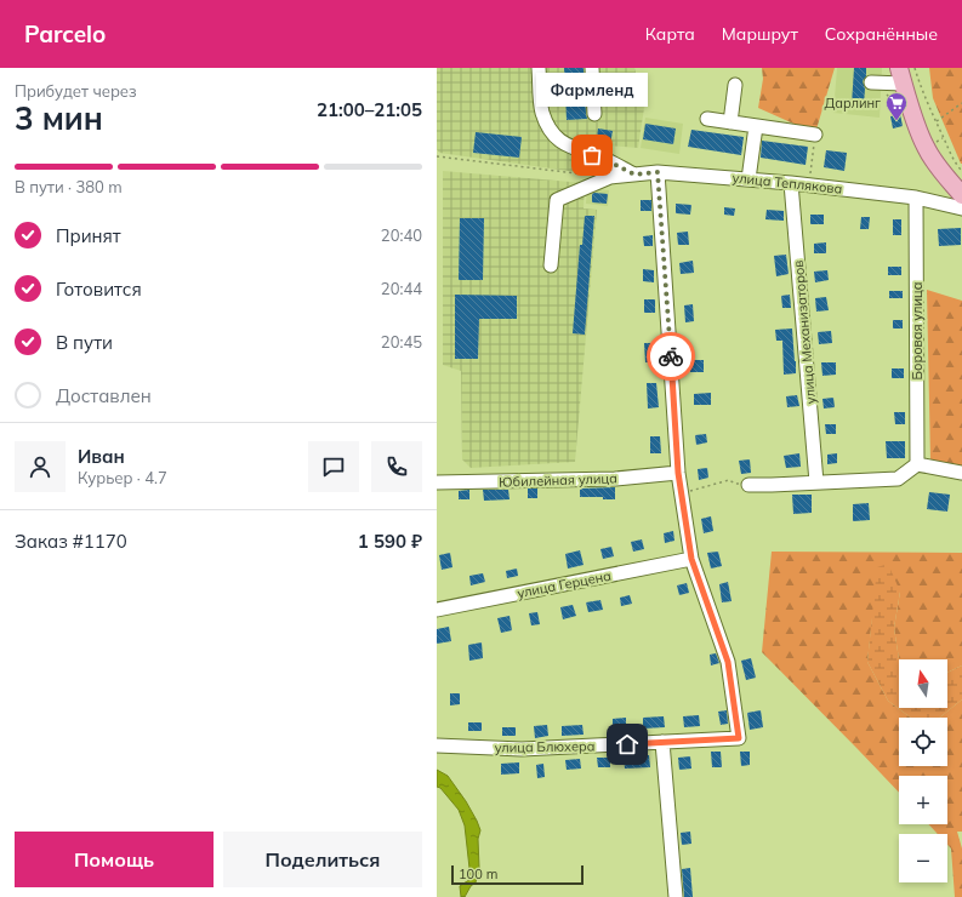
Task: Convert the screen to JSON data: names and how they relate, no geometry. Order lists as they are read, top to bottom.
{
  "streets": {
    "street": [
      "улица Теплякова",
      "Боровая улица",
      "улица Механизаторов",
      "Юбилейная улица",
      "улица Герцена",
      "улица Блюхера"
    ]
  },
  "crossings": [
    ["улица Теплякова", "Боровая улица"],
    ["улица Теплякова", "улица Механизаторов"],
    ["улица Герцена", "улица Блюхера"]
  ],
  "places": {
    "supermarket": ["Дарлинг"],
    "other": ["Фармленд"]
  },
  "scale_bar": "100 m",
  "north": "top",
  "page": {
    "header": "Parcelo",
    "nav": ["Карта", "Маршрут", "Сохранённые"],
    "heading": ["3 мин", "Прибудет через", "21:00–21:05"],
    "panel": [
      "Иван",
      "Курьер · 4.7",
      "Заказ #1170",
      "1 590 ₽"
    ],
    "bubble": "Фармленд",
    "bar": "В пути · 380 m",
    "list": [
      ["Принят", "20:40"],
      ["Готовится", "20:44"],
      ["В пути", "20:45"],
      "Доставлен"
    ],
    "map_buttons": ["+", "−"],
    "buttons": ["Помощь", "Поделиться"],
    "scale": "100 m"
  }
}
